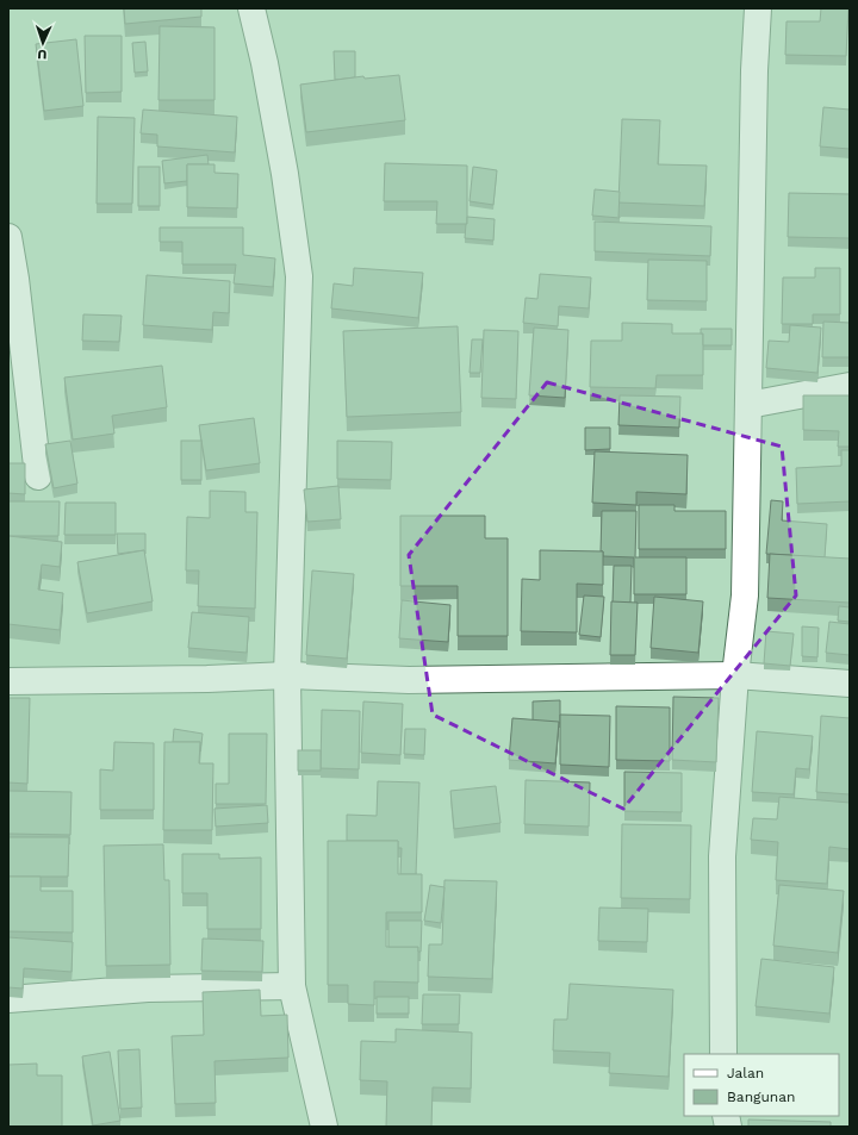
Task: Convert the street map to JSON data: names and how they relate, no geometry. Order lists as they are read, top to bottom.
{
  "legend": ["Jalan", "Bangunan"],
  "north": "bottom"
}
